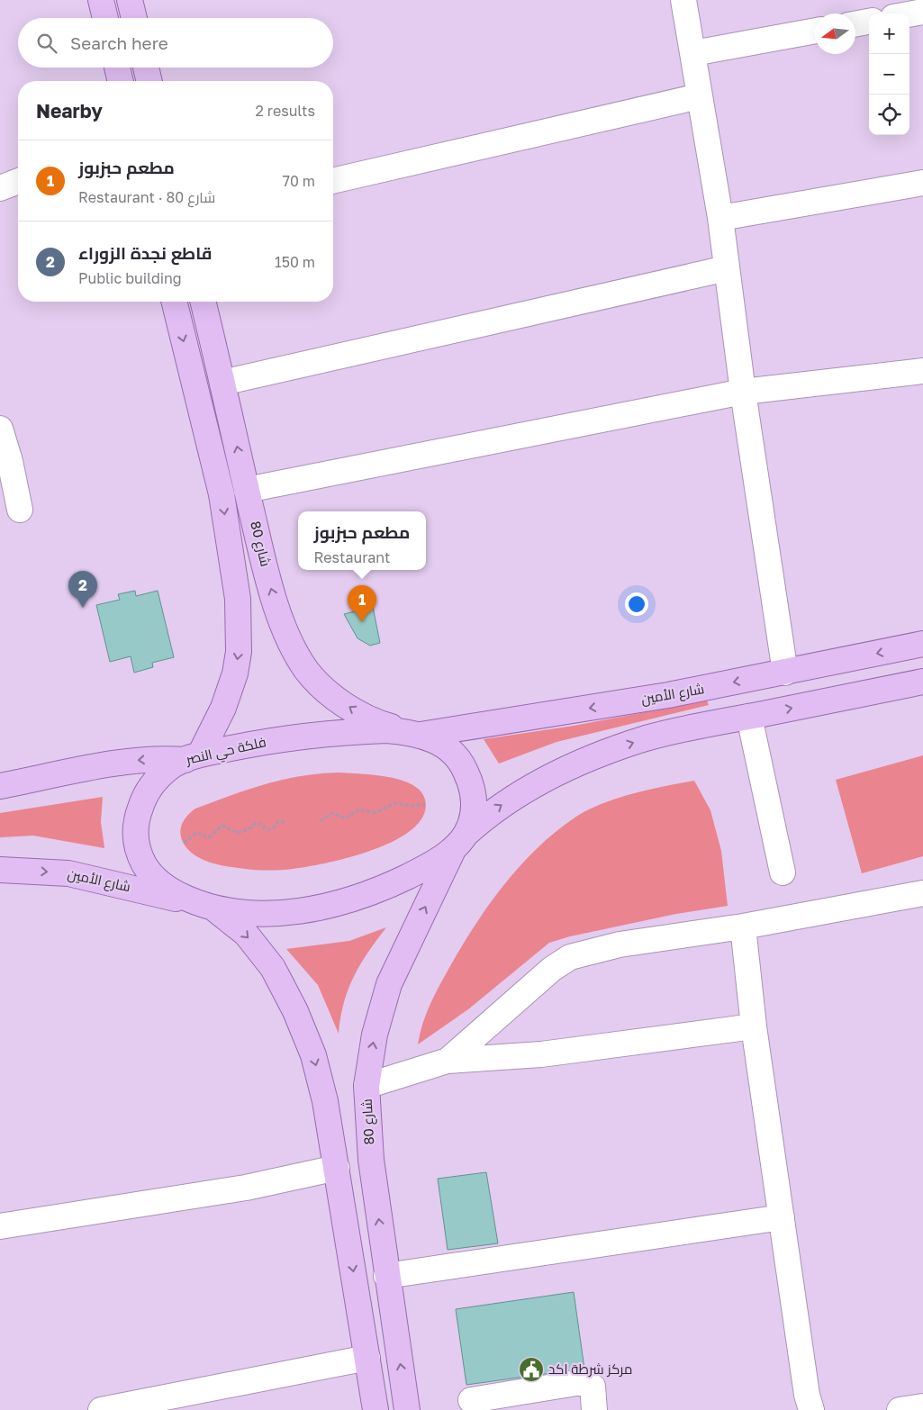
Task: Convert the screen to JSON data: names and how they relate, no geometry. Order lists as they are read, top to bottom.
{
  "streets": {
    "main road": ["شارع 80", "شارع الأمين", "فلكة حي النصر"]
  },
  "crossings": [
    ["شارع 80", "شارع الأمين"],
    ["شارع 80", "فلكة حي النصر"],
    ["شارع الأمين", "فلكة حي النصر"]
  ],
  "places": {
    "public building": ["مركز شرطة اكد"]
  },
  "north": "left",
  "page": {
    "map_buttons": ["+", "−"],
    "search": "Search here",
    "heading": ["Nearby", "2 results"],
    "list": [
      {
        "mark": "1",
        "name": "مطعم حبزبوز",
        "note": "Restaurant · شارع 80",
        "value": "70 m"
      },
      {
        "mark": "2",
        "name": "قاطع نجدة الزوراء",
        "note": "Public building",
        "value": "150 m"
      }
    ],
    "popup": ["مطعم حبزبوز", "Restaurant"],
    "pins": ["2", "1"]
  }
}
